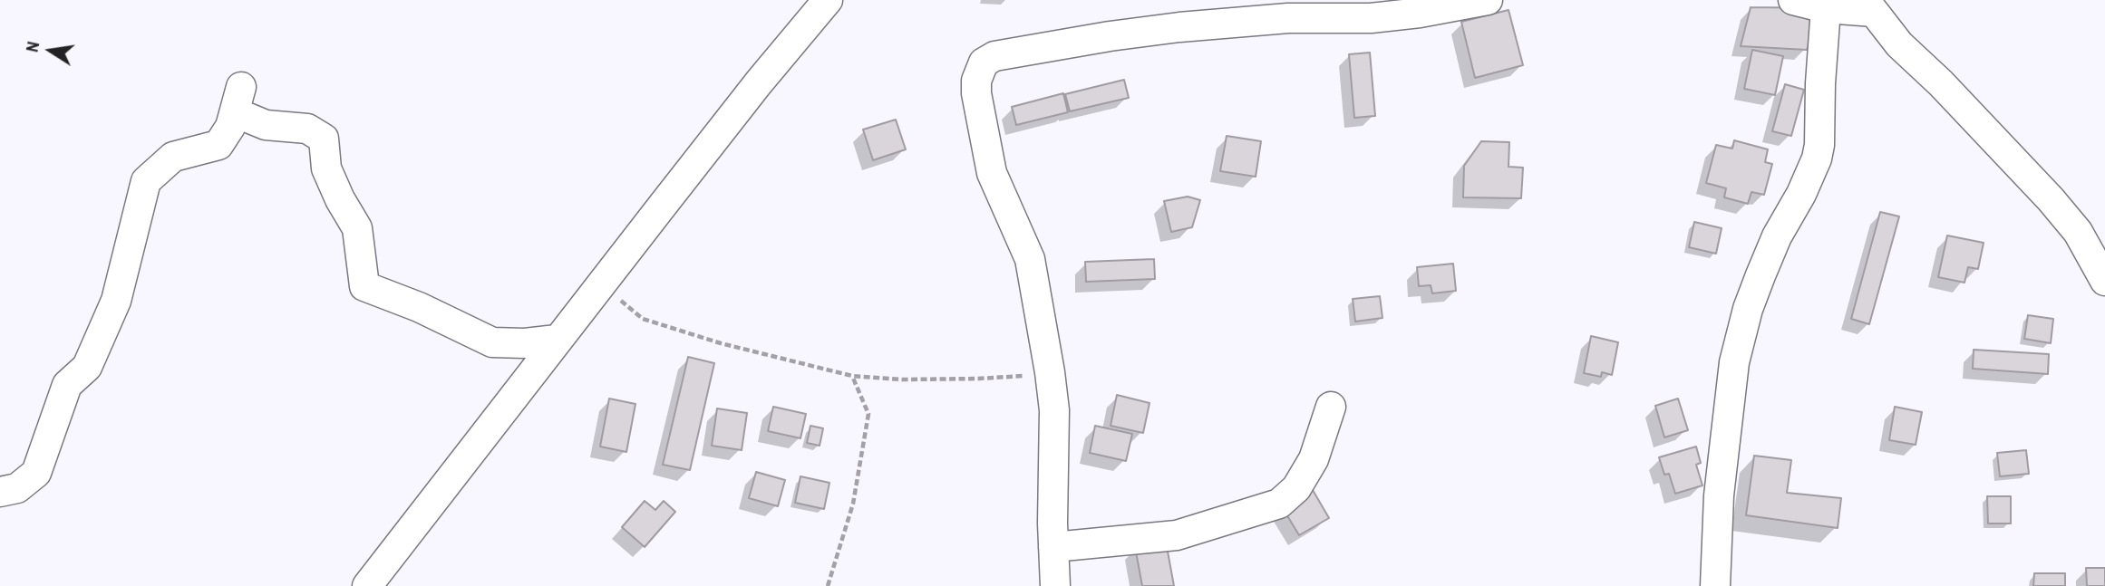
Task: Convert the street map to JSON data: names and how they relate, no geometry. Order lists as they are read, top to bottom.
{
  "north": "left"
}
